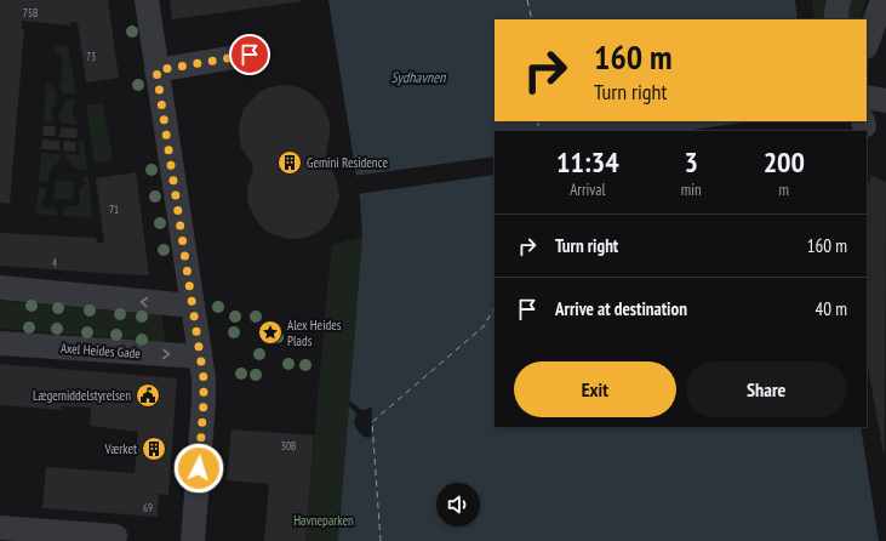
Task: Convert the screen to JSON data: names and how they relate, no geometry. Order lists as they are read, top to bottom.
{
  "streets": {
    "street": ["Axel Heides Gade"]
  },
  "water": ["Sydhavnen"],
  "parks": ["Havneparken"],
  "places": {
    "building": ["Gemini Residence", "Værket"],
    "place": ["Alex Heides Plads"],
    "public building": ["Lægemiddelstyrelsen"]
  },
  "house_numbers": [
    "75B",
    "73",
    "71",
    "4",
    "30B",
    "69"
  ],
  "page": {
    "turn": ["160 m", "Turn right"],
    "eta": [
      "11:34",
      "Arrival",
      "3",
      "min",
      "200",
      "m"
    ],
    "list": [
      {
        "name": "Turn right",
        "value": "160 m"
      },
      {
        "name": "Arrive at destination",
        "value": "40 m"
      }
    ],
    "buttons": ["Exit", "Share"]
  }
}
